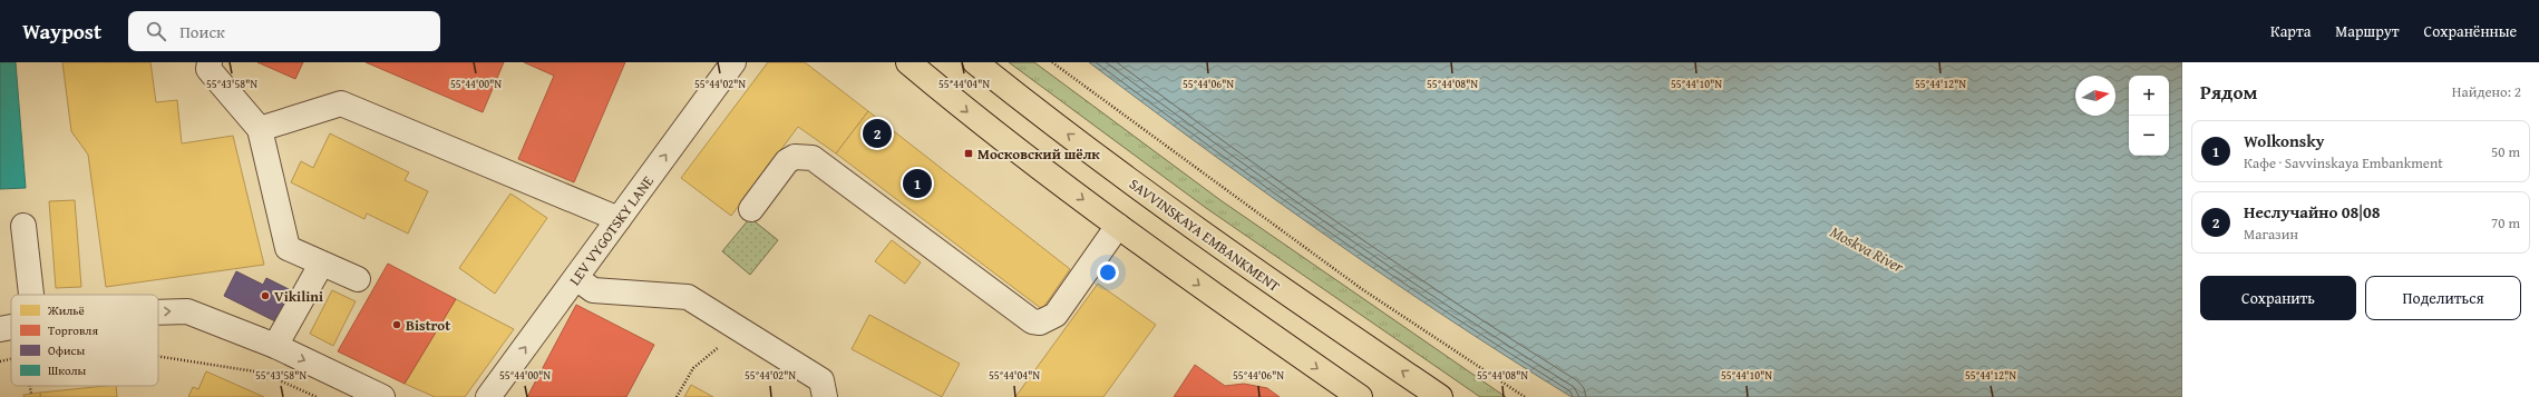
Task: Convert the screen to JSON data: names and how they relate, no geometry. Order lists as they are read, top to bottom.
{
  "streets": {
    "main road": ["SAVVINSKAYA EMBANKMENT"],
    "street": ["LEV VYGOTSKY LANE"]
  },
  "one_way": ["LEV VYGOTSKY LANE"],
  "water": ["Moskva River"],
  "places": {
    "transit": ["Московский шёлк"],
    "other": ["Vikilini", "Bistrot"]
  },
  "legend": [
    "Жильё",
    "Торговля",
    "Офисы",
    "Школы"
  ],
  "north": "right",
  "page": {
    "header": "Waypost",
    "search": "Поиск",
    "nav": ["Карта", "Маршрут", "Сохранённые"],
    "heading": ["Рядом", "Найдено: 2"],
    "map_buttons": ["+", "−"],
    "pins": ["2", "1"],
    "list": [
      {
        "mark": "1",
        "name": "Wolkonsky",
        "note": "Кафе · Savvinskaya Embankment",
        "value": "50 m"
      },
      {
        "mark": "2",
        "name": "Неслучайно 08|08",
        "note": "Магазин",
        "value": "70 m"
      }
    ],
    "buttons": ["Сохранить", "Поделиться"]
  },
  "coordinates": [
    "55°44'06\"N",
    "55°44'08\"N",
    "55°44'10\"N",
    "55°43'58\"N",
    "55°44'00\"N",
    "55°44'02\"N",
    "55°44'04\"N",
    "55°44'12\"N"
  ]
}
